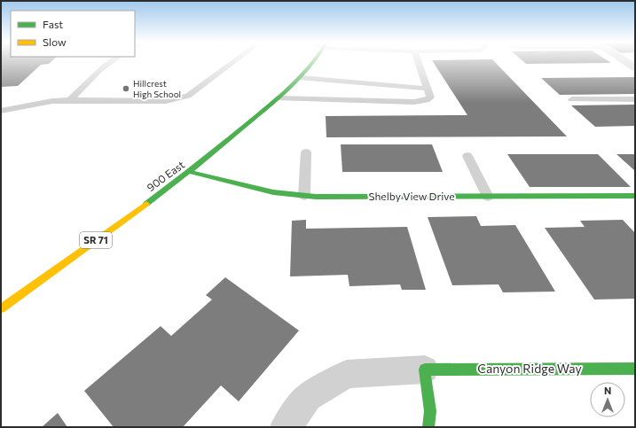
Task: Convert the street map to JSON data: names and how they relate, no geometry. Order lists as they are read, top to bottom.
{
  "streets": {
    "street": [
      "900 East",
      "Shelby View Drive",
      "SR 71",
      "Canyon Ridge Way"
    ]
  },
  "crossings": [
    ["900 East", "Shelby View Drive"]
  ],
  "places": ["Hillcrest High School"],
  "legend": ["Fast", "Slow"],
  "north": "top"
}
